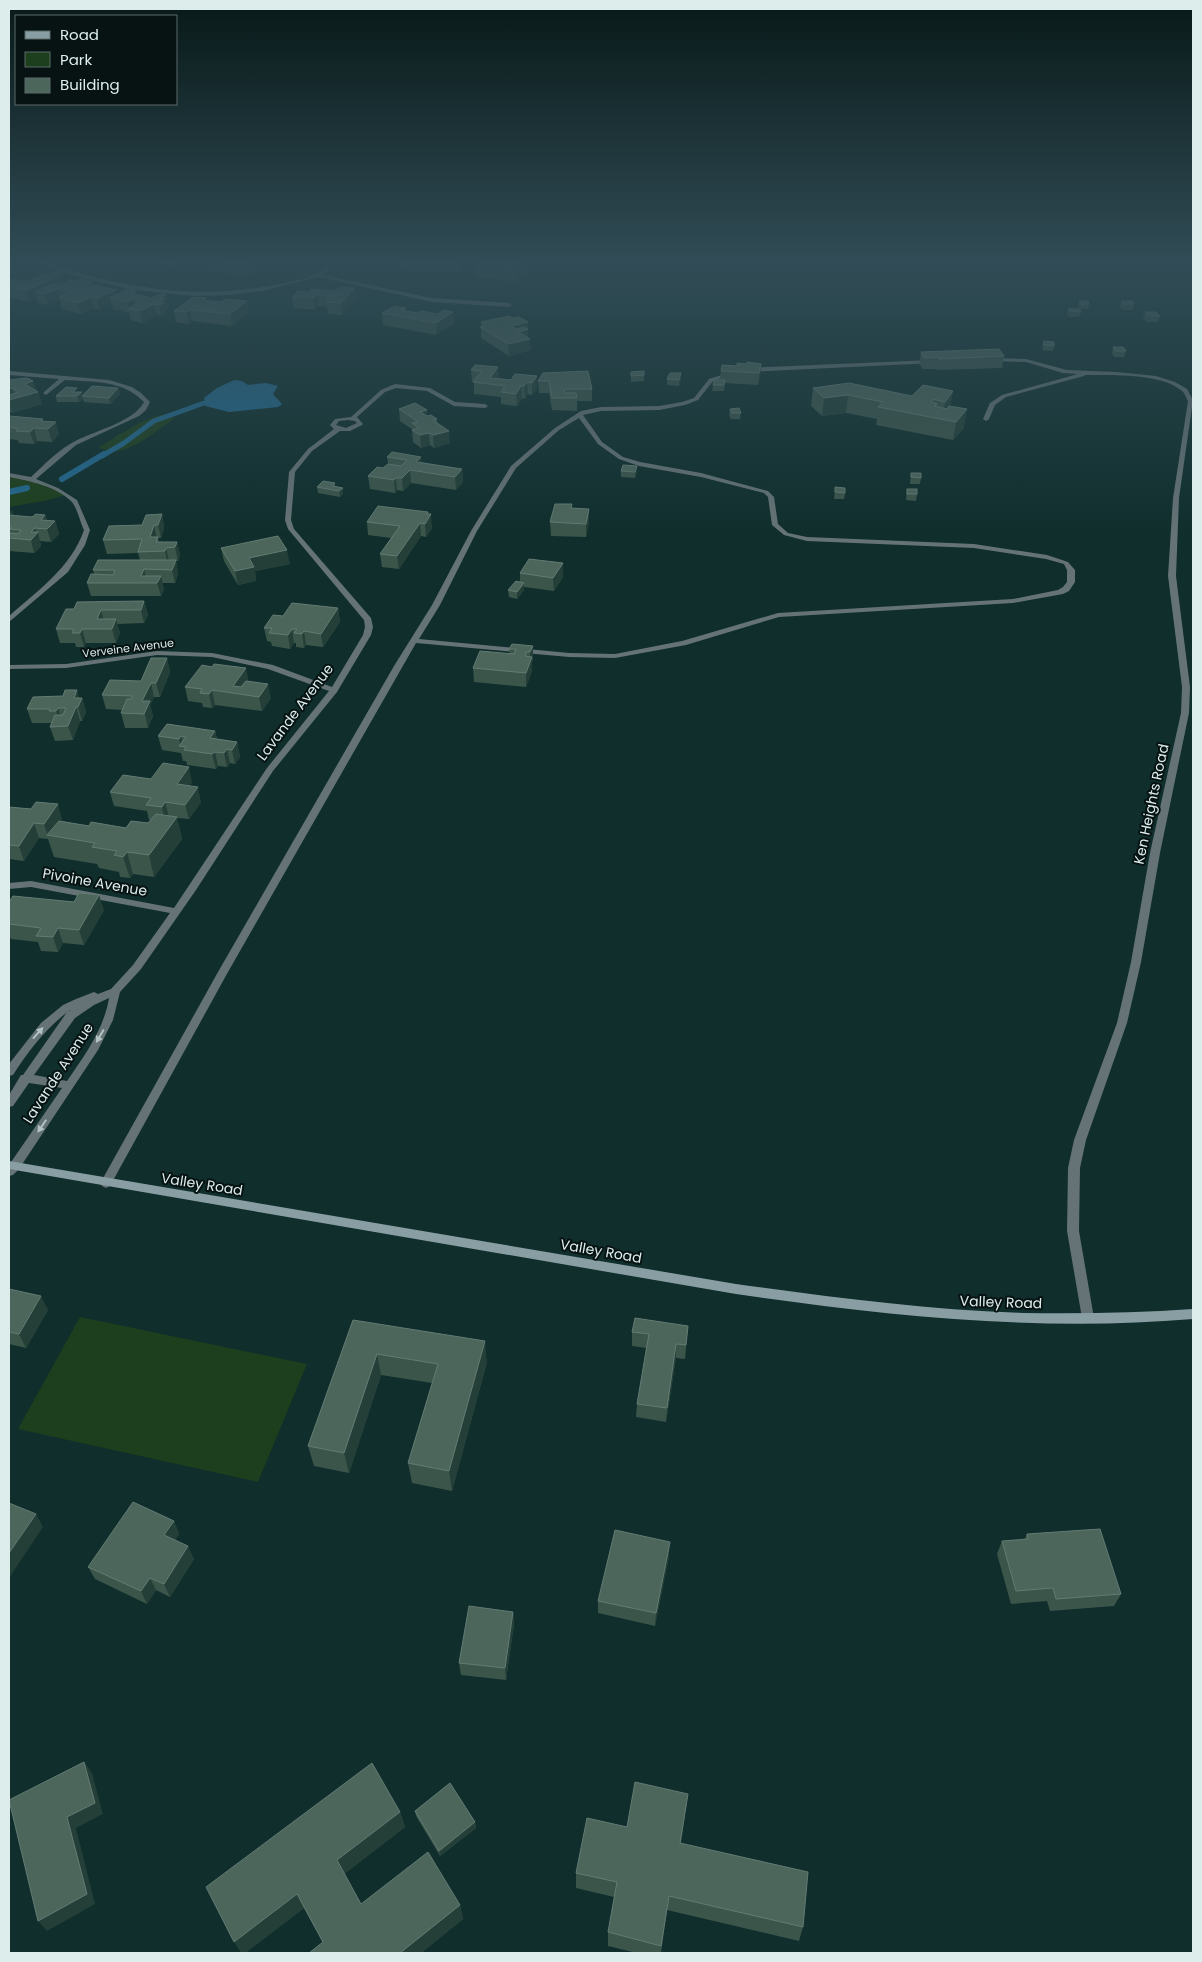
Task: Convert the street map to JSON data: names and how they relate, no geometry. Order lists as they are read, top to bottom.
{
  "streets": {
    "street": [
      "Verveine Avenue",
      "Lavande Avenue",
      "Ken Heights Road",
      "Pivoine Avenue",
      "Valley Road"
    ]
  },
  "crossings": [
    ["Verveine Avenue", "Lavande Avenue"],
    ["Lavande Avenue", "Pivoine Avenue"],
    ["Lavande Avenue", "Valley Road"],
    ["Ken Heights Road", "Valley Road"]
  ],
  "legend": ["Road", "Park", "Building"]
}
